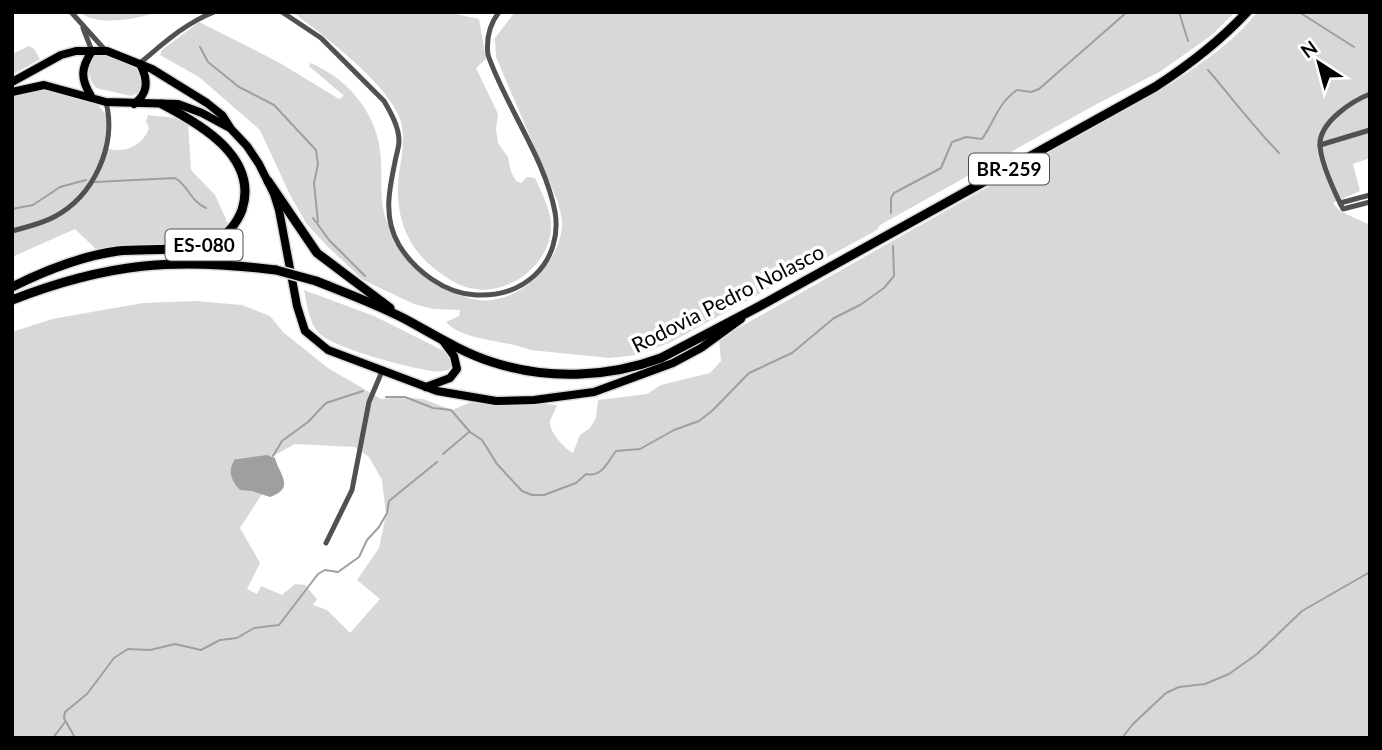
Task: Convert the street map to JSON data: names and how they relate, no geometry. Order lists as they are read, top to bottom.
{
  "streets": {
    "highway": ["BR-259", "ES-080", "Rodovia Pedro Nolasco"]
  },
  "crossings": [
    ["ES-080", "Rodovia Pedro Nolasco"]
  ],
  "north": "top left"
}
